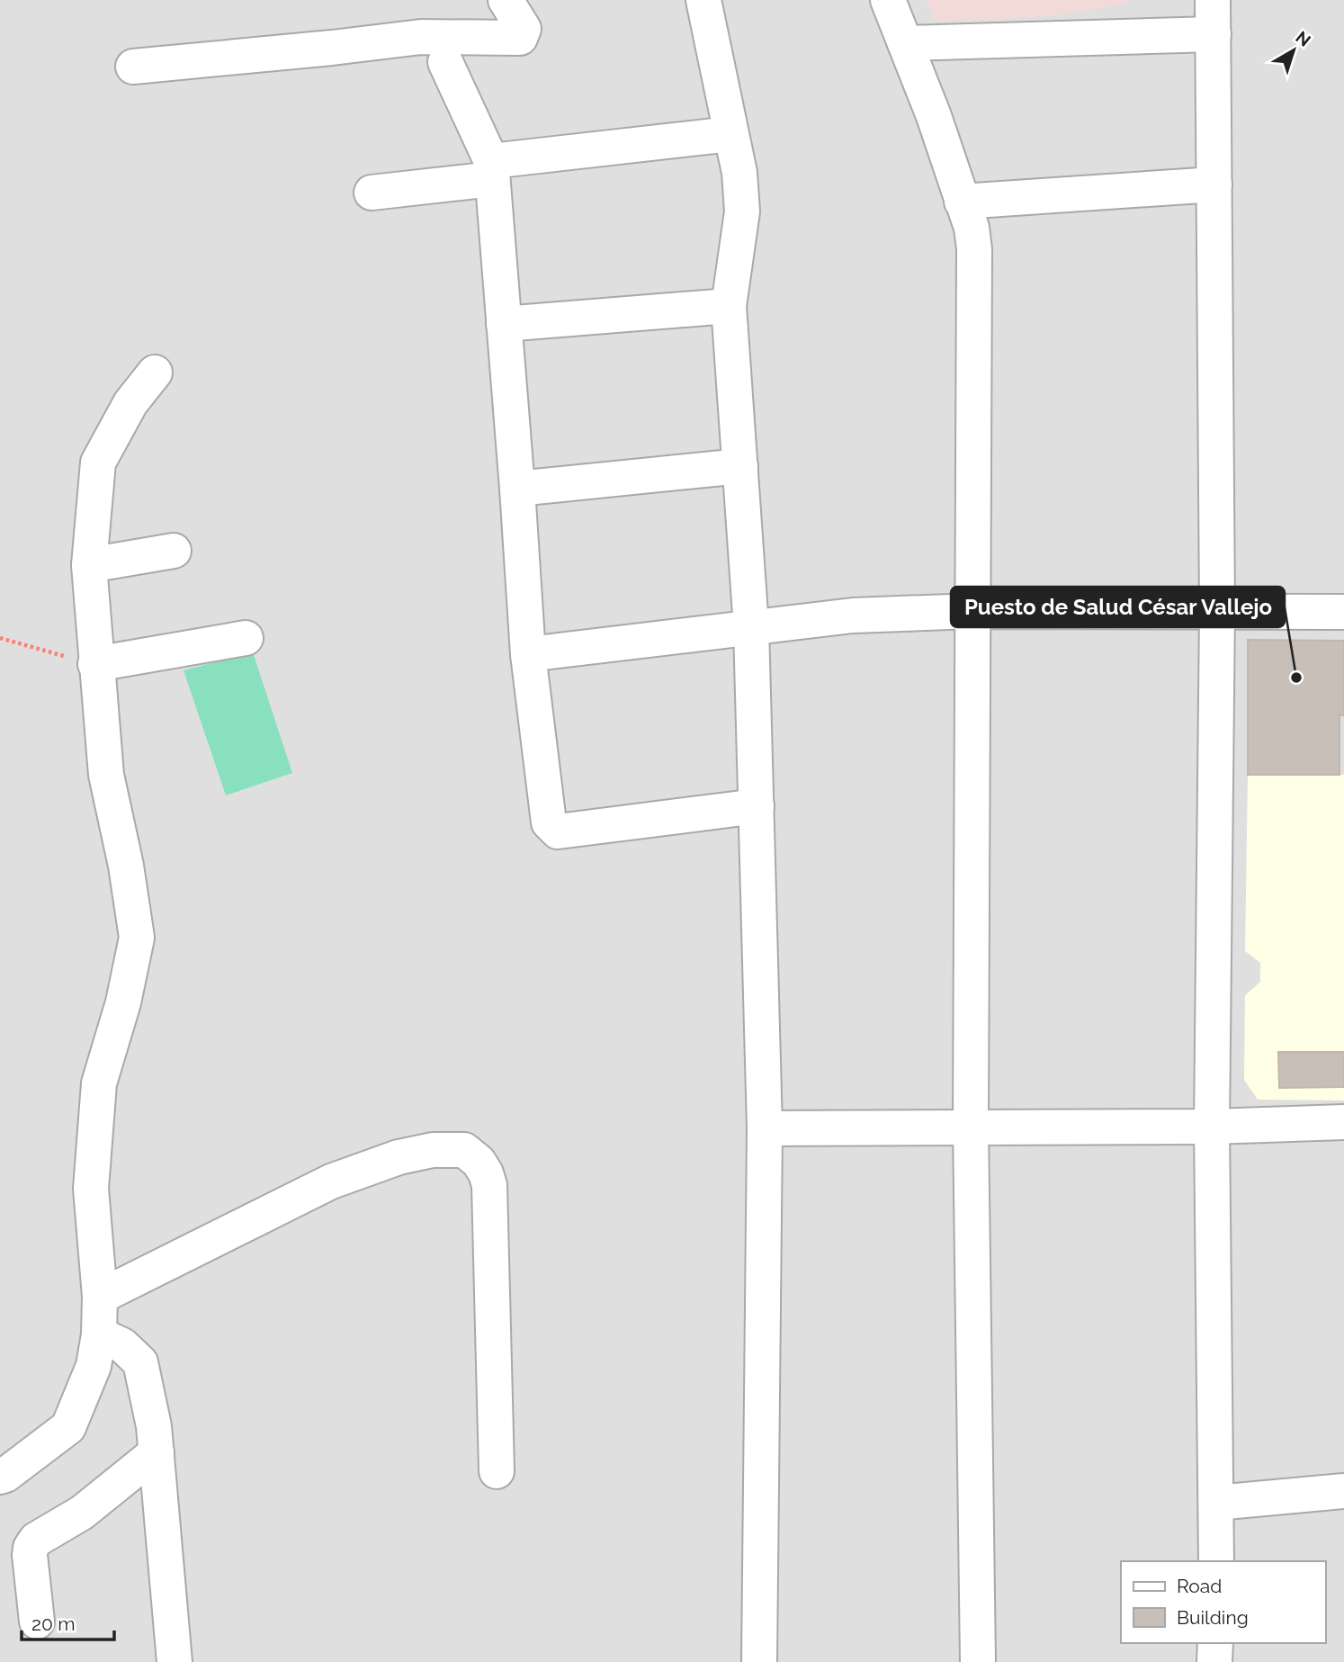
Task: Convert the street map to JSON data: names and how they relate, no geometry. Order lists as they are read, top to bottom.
{
  "places": ["Puesto de Salud César Vallejo"],
  "legend": ["Road", "Building"],
  "scale_bar": "20 m",
  "north": "top right"
}
